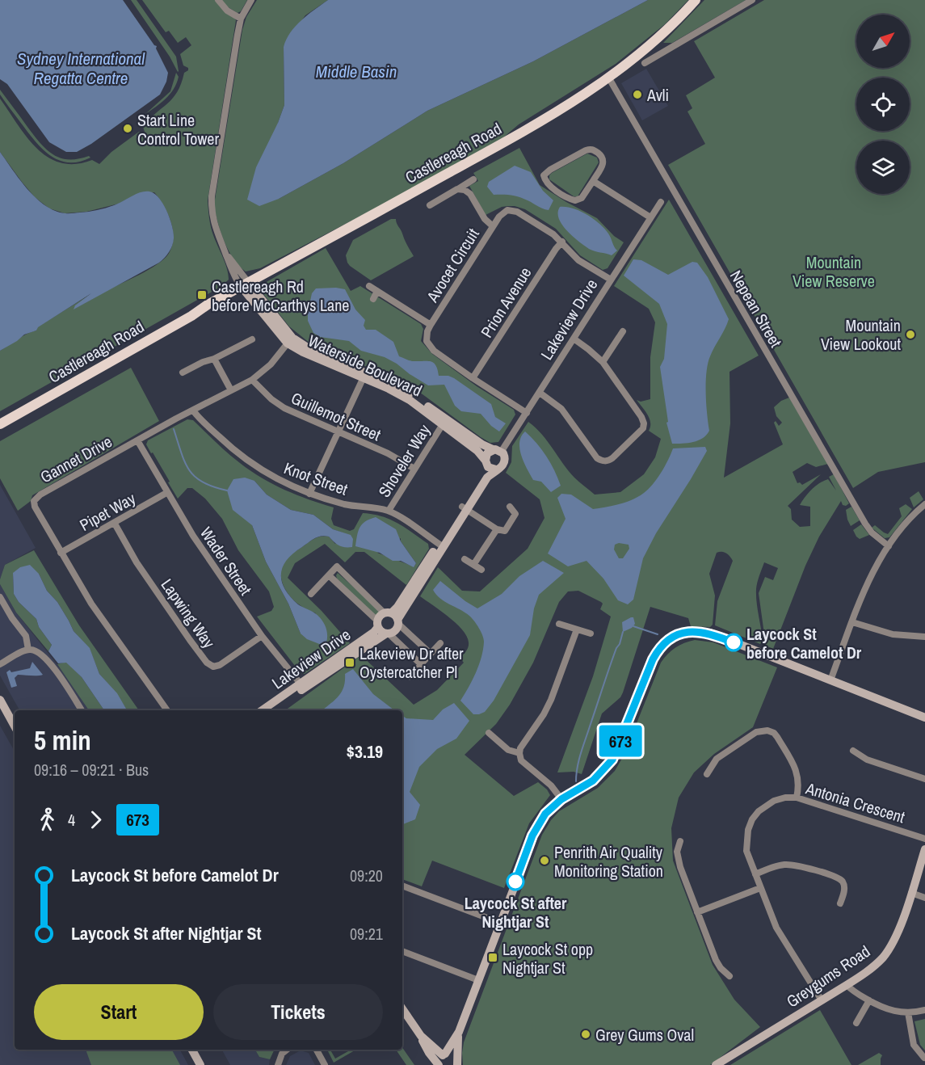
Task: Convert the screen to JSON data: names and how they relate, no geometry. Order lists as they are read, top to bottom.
{
  "streets": {
    "main road": ["Castlereagh Road"],
    "street": [
      "Avocet Circuit",
      "Prion Avenue",
      "Nepean Street",
      "Lakeview Drive",
      "Waterside Boulevard",
      "Guillemot Street",
      "Gannet Drive",
      "Shoveler Way",
      "Knot Street",
      "Pipet Way",
      "Wader Street",
      "Lapwing Way",
      "Antonia Crescent",
      "Greygums Road"
    ]
  },
  "crossings": [
    ["Castlereagh Road", "Nepean Street"],
    ["Castlereagh Road", "Waterside Boulevard"],
    ["Avocet Circuit", "Prion Avenue"],
    ["Avocet Circuit", "Lakeview Drive"],
    ["Lakeview Drive", "Waterside Boulevard"],
    ["Lakeview Drive", "Wader Street"],
    ["Waterside Boulevard", "Gannet Drive"],
    ["Waterside Boulevard", "Shoveler Way"],
    ["Guillemot Street", "Gannet Drive"],
    ["Guillemot Street", "Shoveler Way"],
    ["Gannet Drive", "Knot Street"],
    ["Gannet Drive", "Pipet Way"],
    ["Gannet Drive", "Wader Street"],
    ["Shoveler Way", "Knot Street"],
    ["Pipet Way", "Wader Street"],
    ["Pipet Way", "Lapwing Way"],
    ["Wader Street", "Lapwing Way"],
    ["Antonia Crescent", "Greygums Road"]
  ],
  "water": ["Sydney International Regatta Centre", "Middle Basin"],
  "parks": ["Mountain View Reserve"],
  "places": {
    "other": [
      "Avli",
      "Start Line Control Tower",
      "Mountain View Lookout",
      "Laycock St before Camelot Dr",
      "Penrith Air Quality Monitoring Station",
      "Laycock St after Nightjar St",
      "Grey Gums Oval"
    ],
    "transit": ["Castlereagh Rd before McCarthys Lane", "Lakeview Dr after Oystercatcher Pl", "Laycock St opp Nightjar St"]
  },
  "lines": ["bus line 673"],
  "north": "top right",
  "page": {
    "on_map": "673",
    "heading": ["5 min", "09:16 – 09:21 · Bus", "$3.19"],
    "legs": ["4", "673"],
    "list": [
      {
        "name": "Laycock St before Camelot Dr",
        "value": "09:20"
      },
      {
        "name": "Laycock St after Nightjar St",
        "value": "09:21"
      }
    ],
    "buttons": ["Start", "Tickets"]
  }
}
